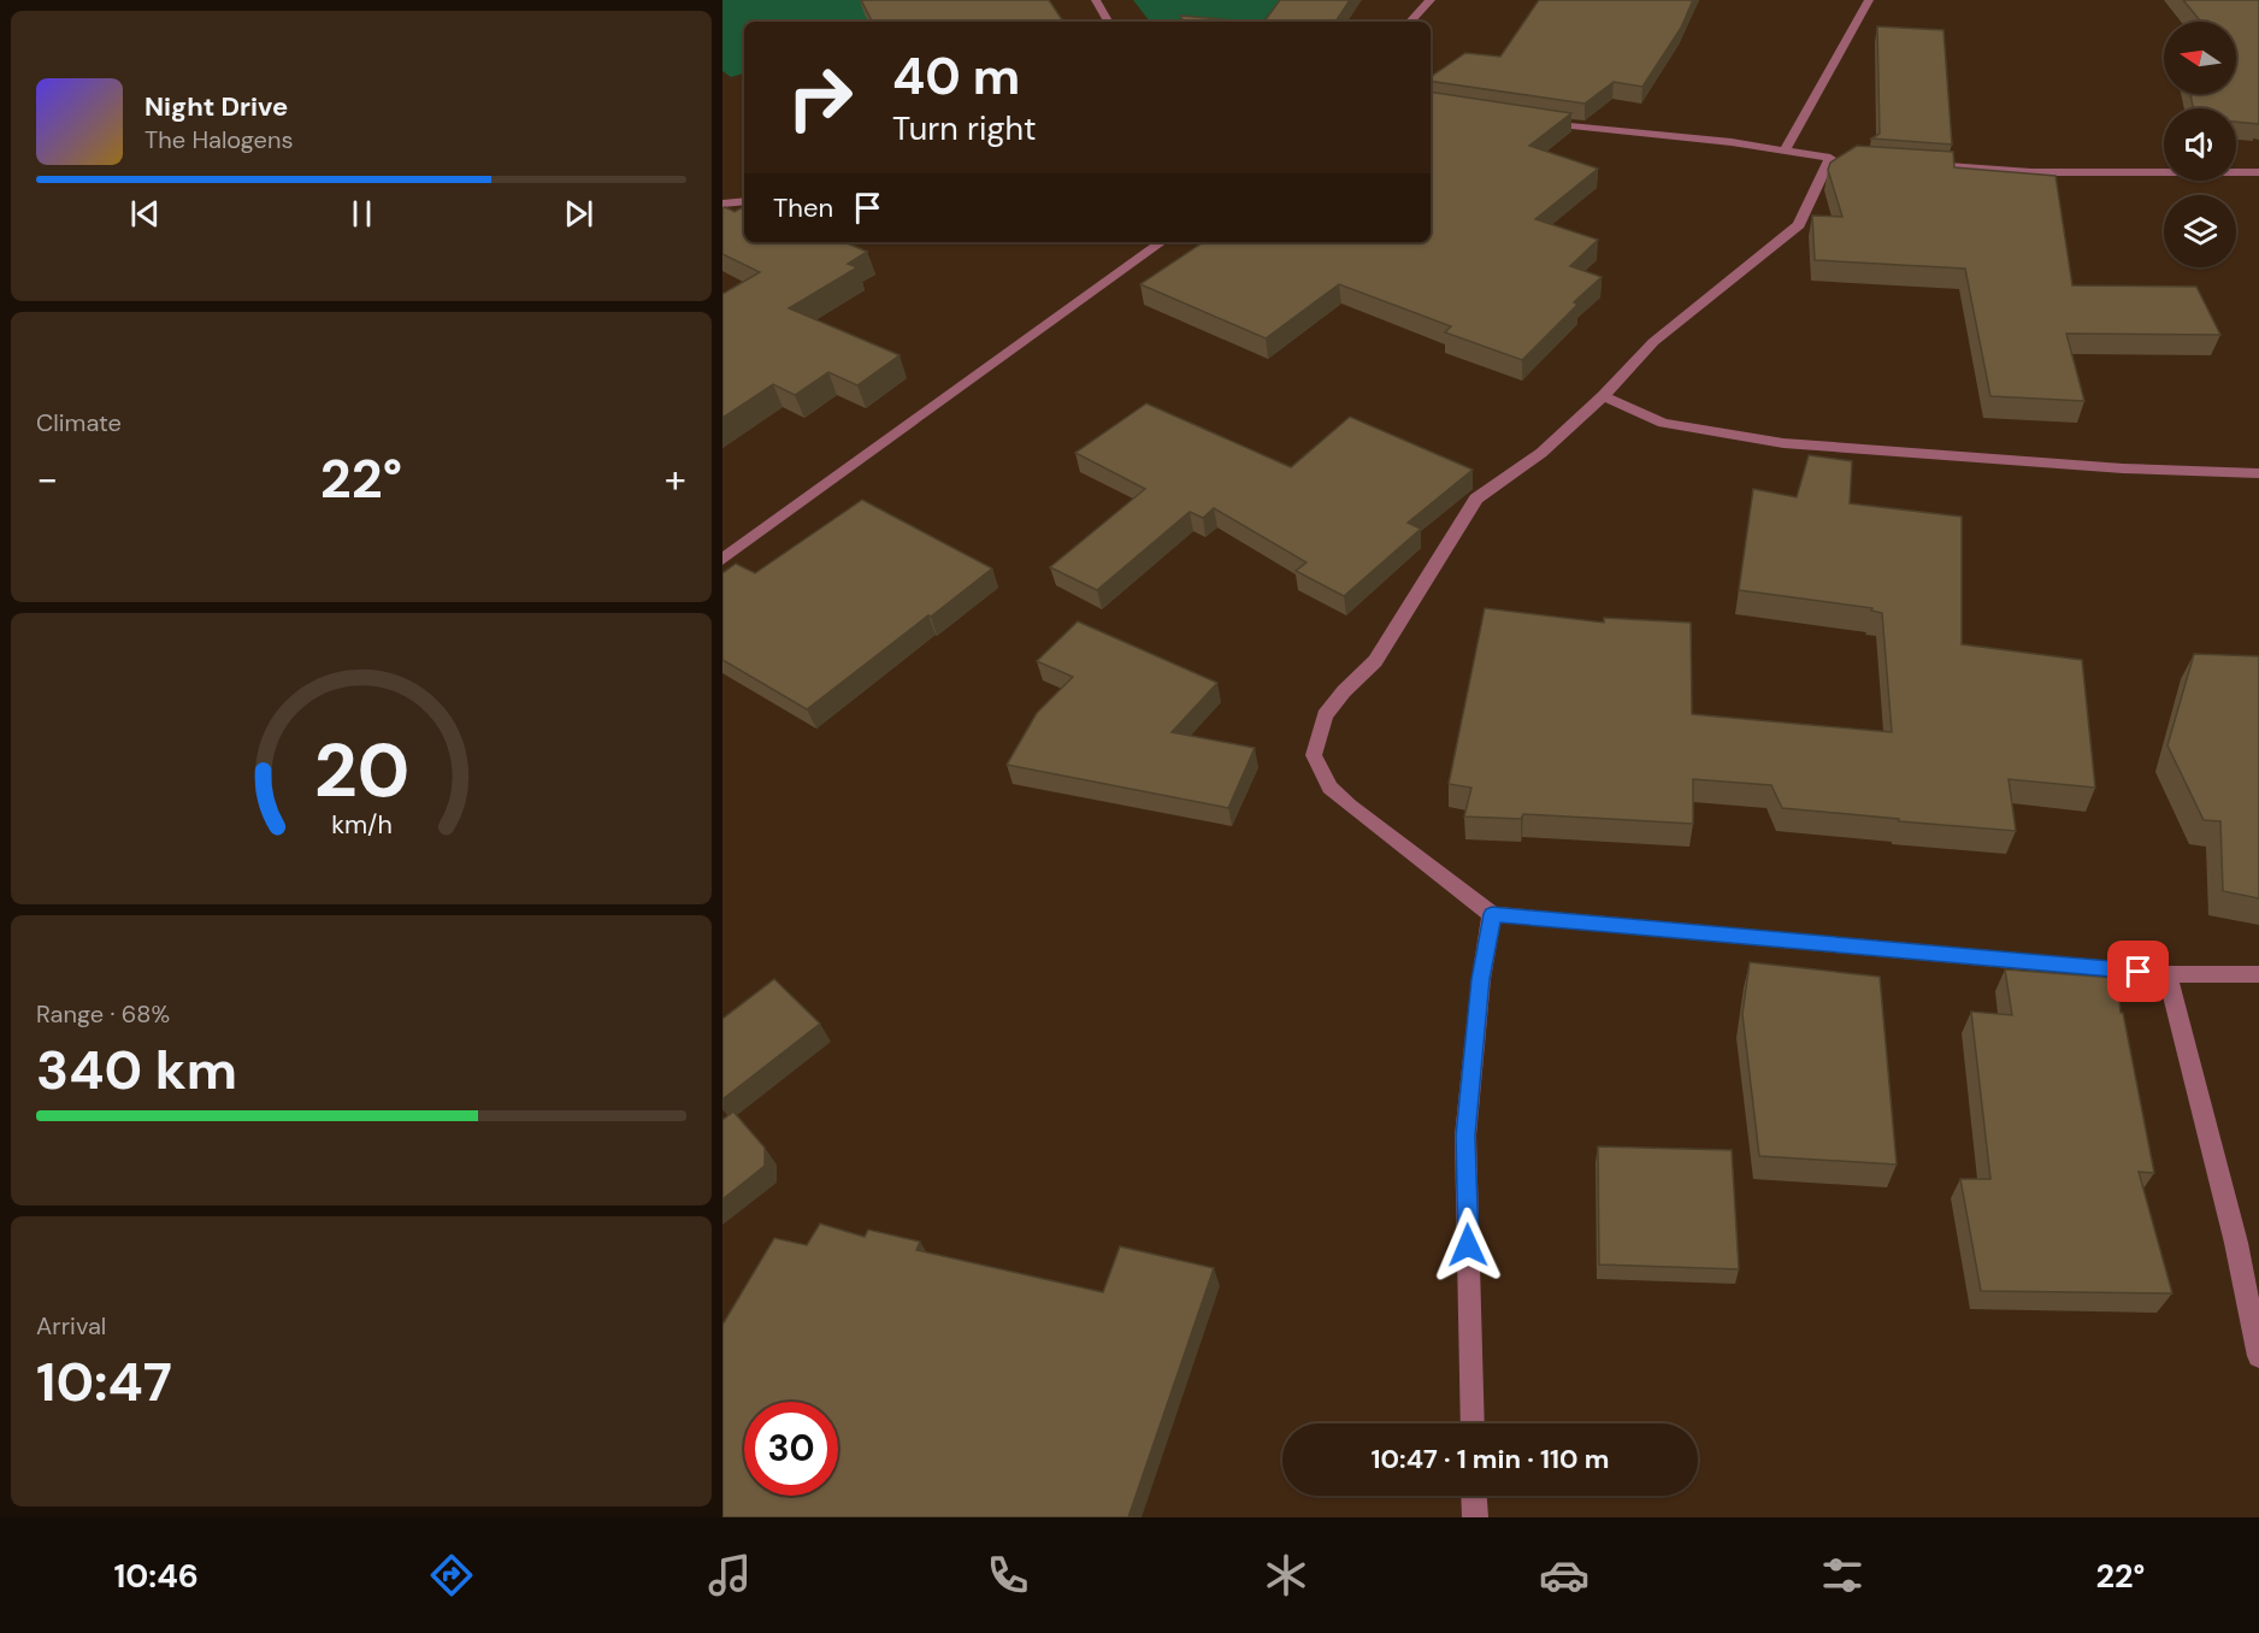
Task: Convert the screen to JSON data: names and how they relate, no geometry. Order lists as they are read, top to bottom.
{
  "north": "left",
  "page": {
    "turn": ["40 m", "Turn right"],
    "song": ["Night Drive", "The Halogens"],
    "then": "Then",
    "tile": [
      "Climate",
      ["Range · 68%", "340 km"],
      ["Arrival", "10:47"]
    ],
    "heat": ["−", "22°", "+"],
    "limit": "30",
    "trip": "10:47 · 1 min · 110 m",
    "tabs": ["10:46", "22°"],
    "gauge": ["20", "km/h"]
  }
}
